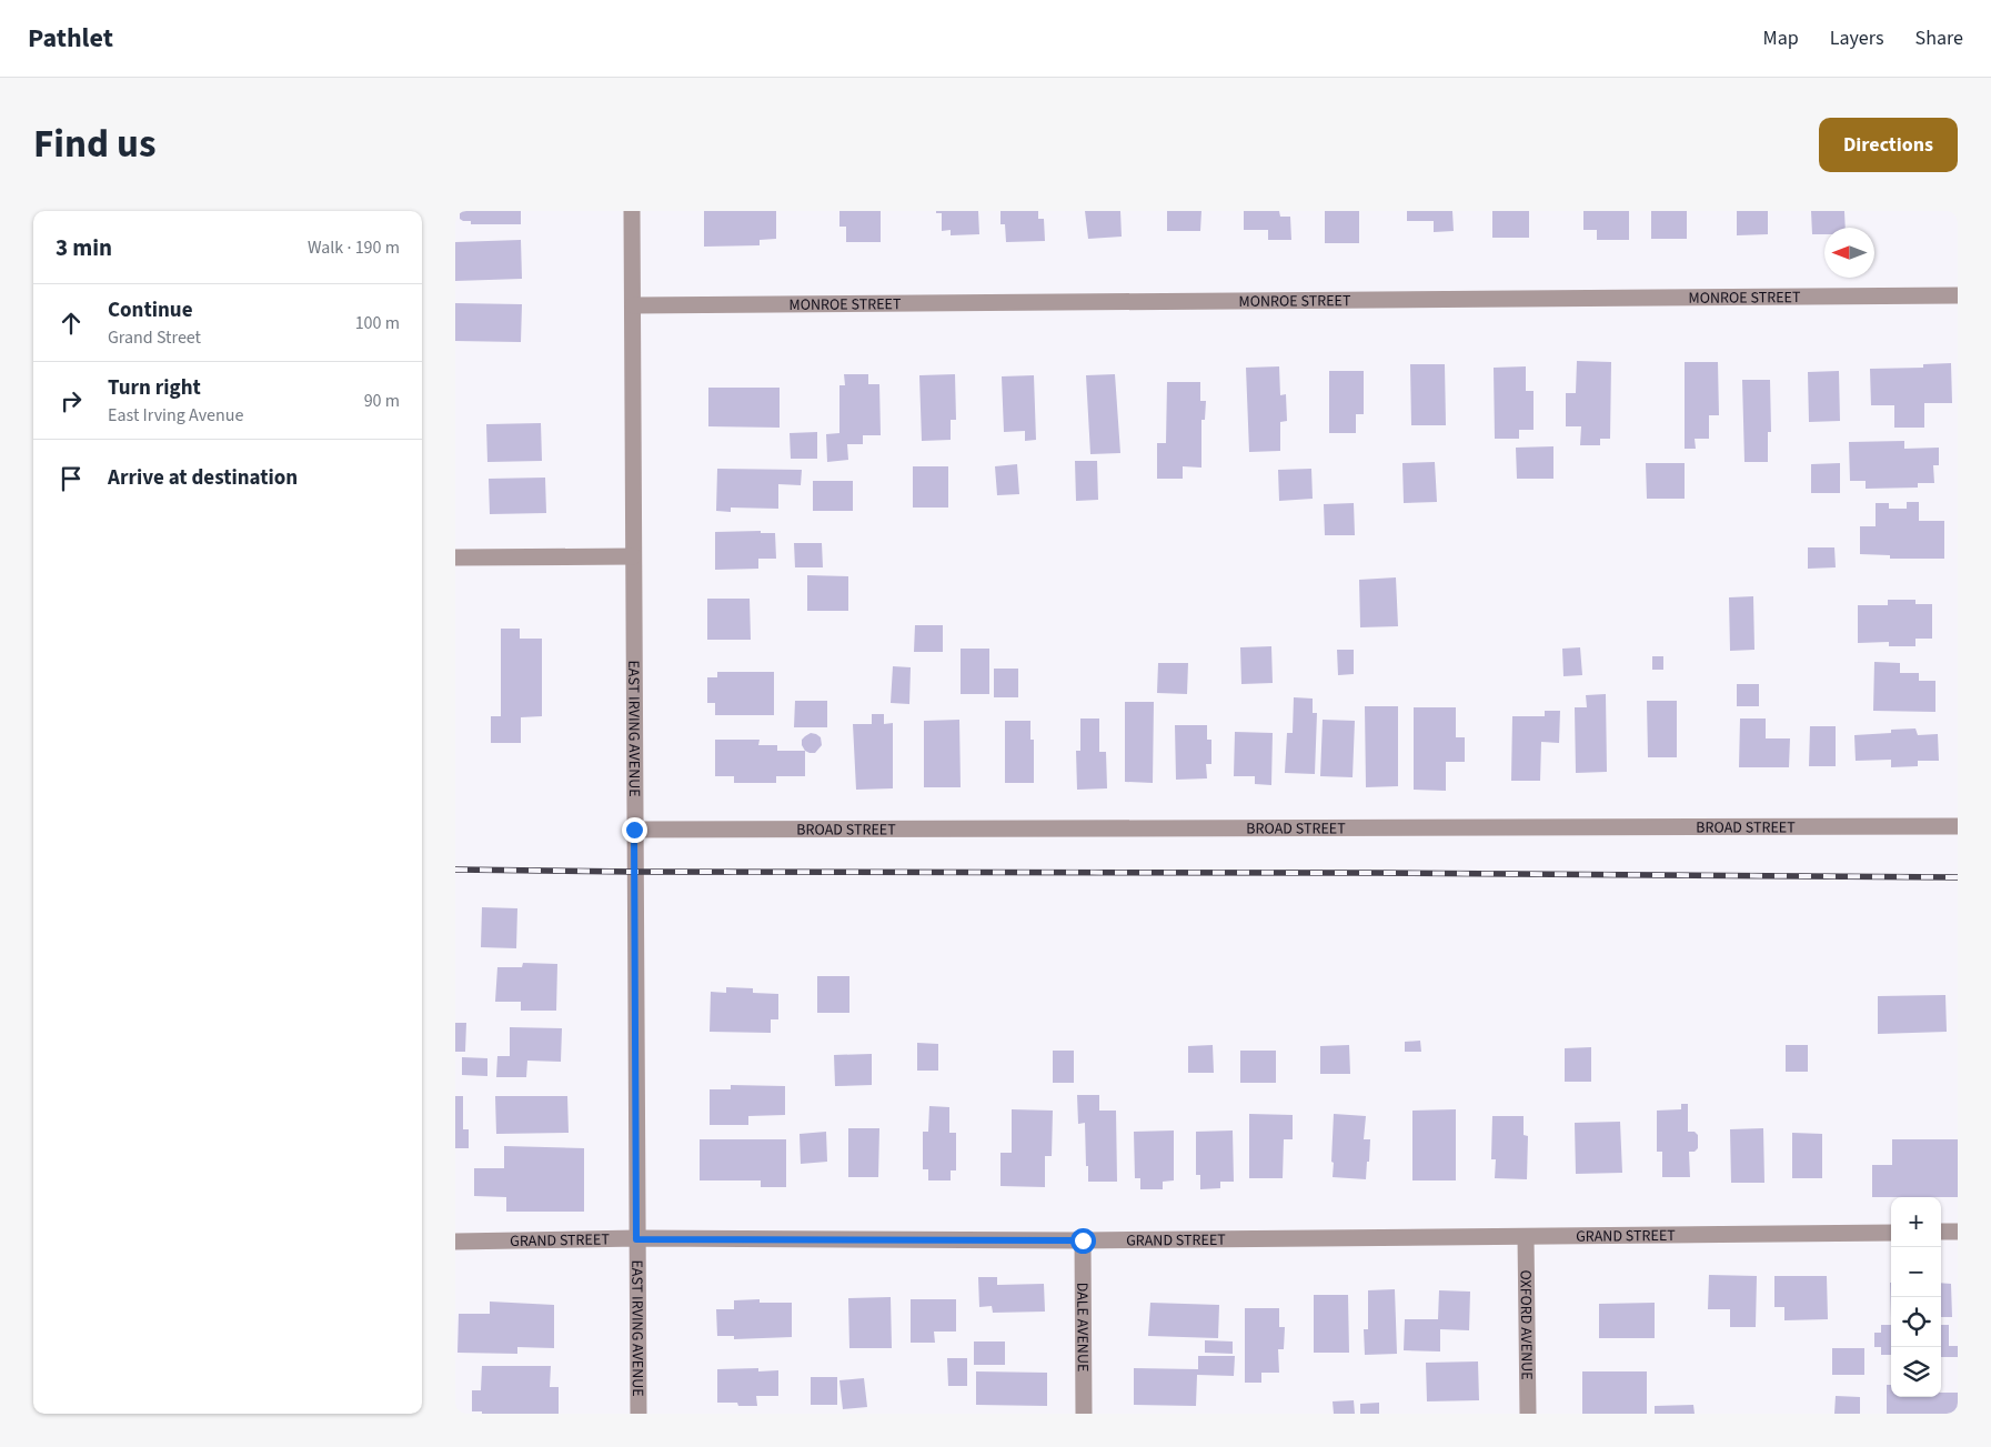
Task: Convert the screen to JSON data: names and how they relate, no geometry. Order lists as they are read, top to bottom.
{
  "streets": {
    "street": [
      "MONROE STREET",
      "EAST IRVING AVENUE",
      "BROAD STREET",
      "GRAND STREET",
      "OXFORD AVENUE",
      "DALE AVENUE"
    ]
  },
  "crossings": [
    ["MONROE STREET", "EAST IRVING AVENUE"],
    ["EAST IRVING AVENUE", "BROAD STREET"],
    ["EAST IRVING AVENUE", "GRAND STREET"],
    ["GRAND STREET", "OXFORD AVENUE"],
    ["GRAND STREET", "DALE AVENUE"]
  ],
  "north": "left",
  "page": {
    "header": "Pathlet",
    "nav": ["Map", "Layers", "Share"],
    "title": "Find us",
    "buttons": "Directions",
    "heading": ["3 min", "Walk · 190 m"],
    "list": [
      ["Continue", "Grand Street", "100 m"],
      ["Turn right", "East Irving Avenue", "90 m"],
      "Arrive at destination"
    ],
    "map_buttons": ["+", "−"]
  }
}
